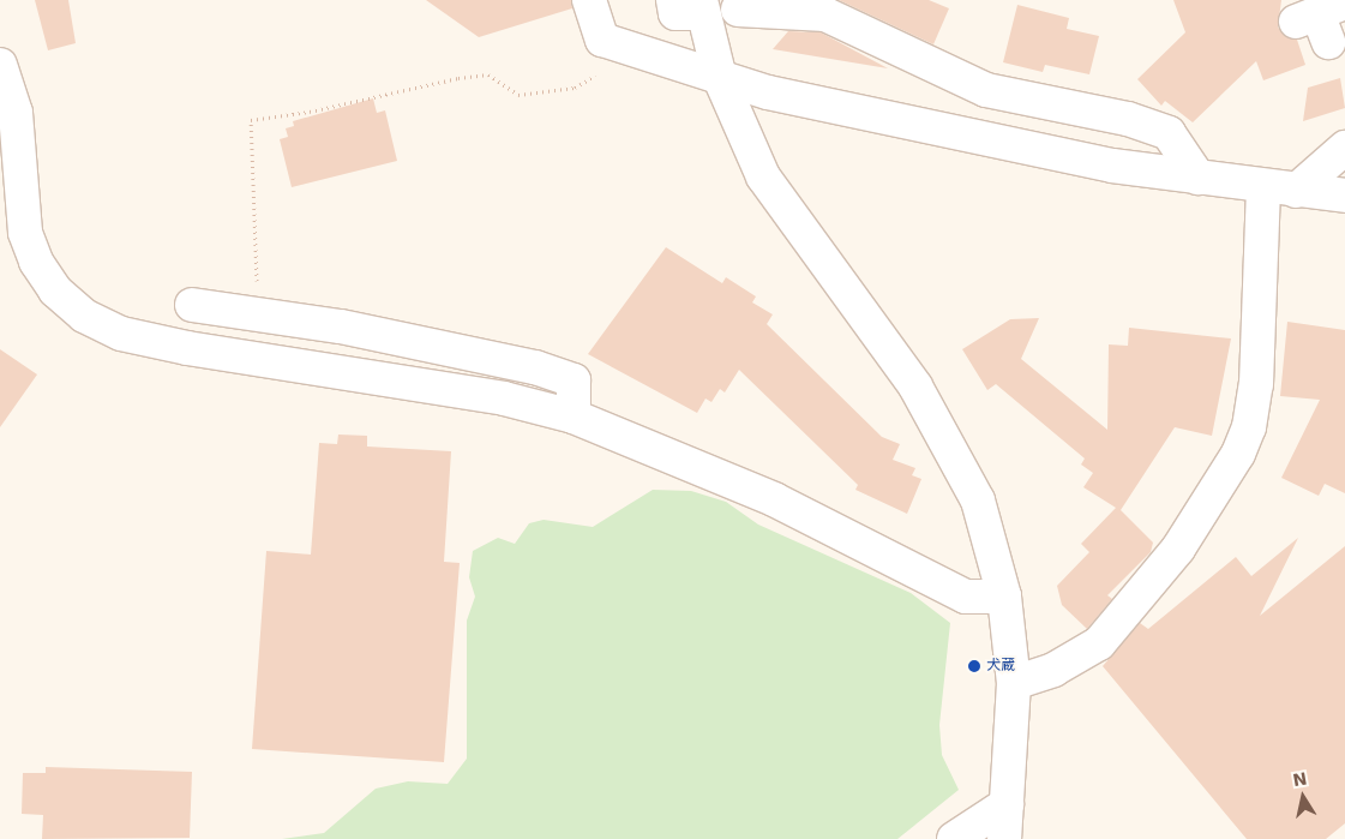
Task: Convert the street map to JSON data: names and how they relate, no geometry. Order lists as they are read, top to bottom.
{
  "places": ["犬蔵"],
  "north": "top"
}
